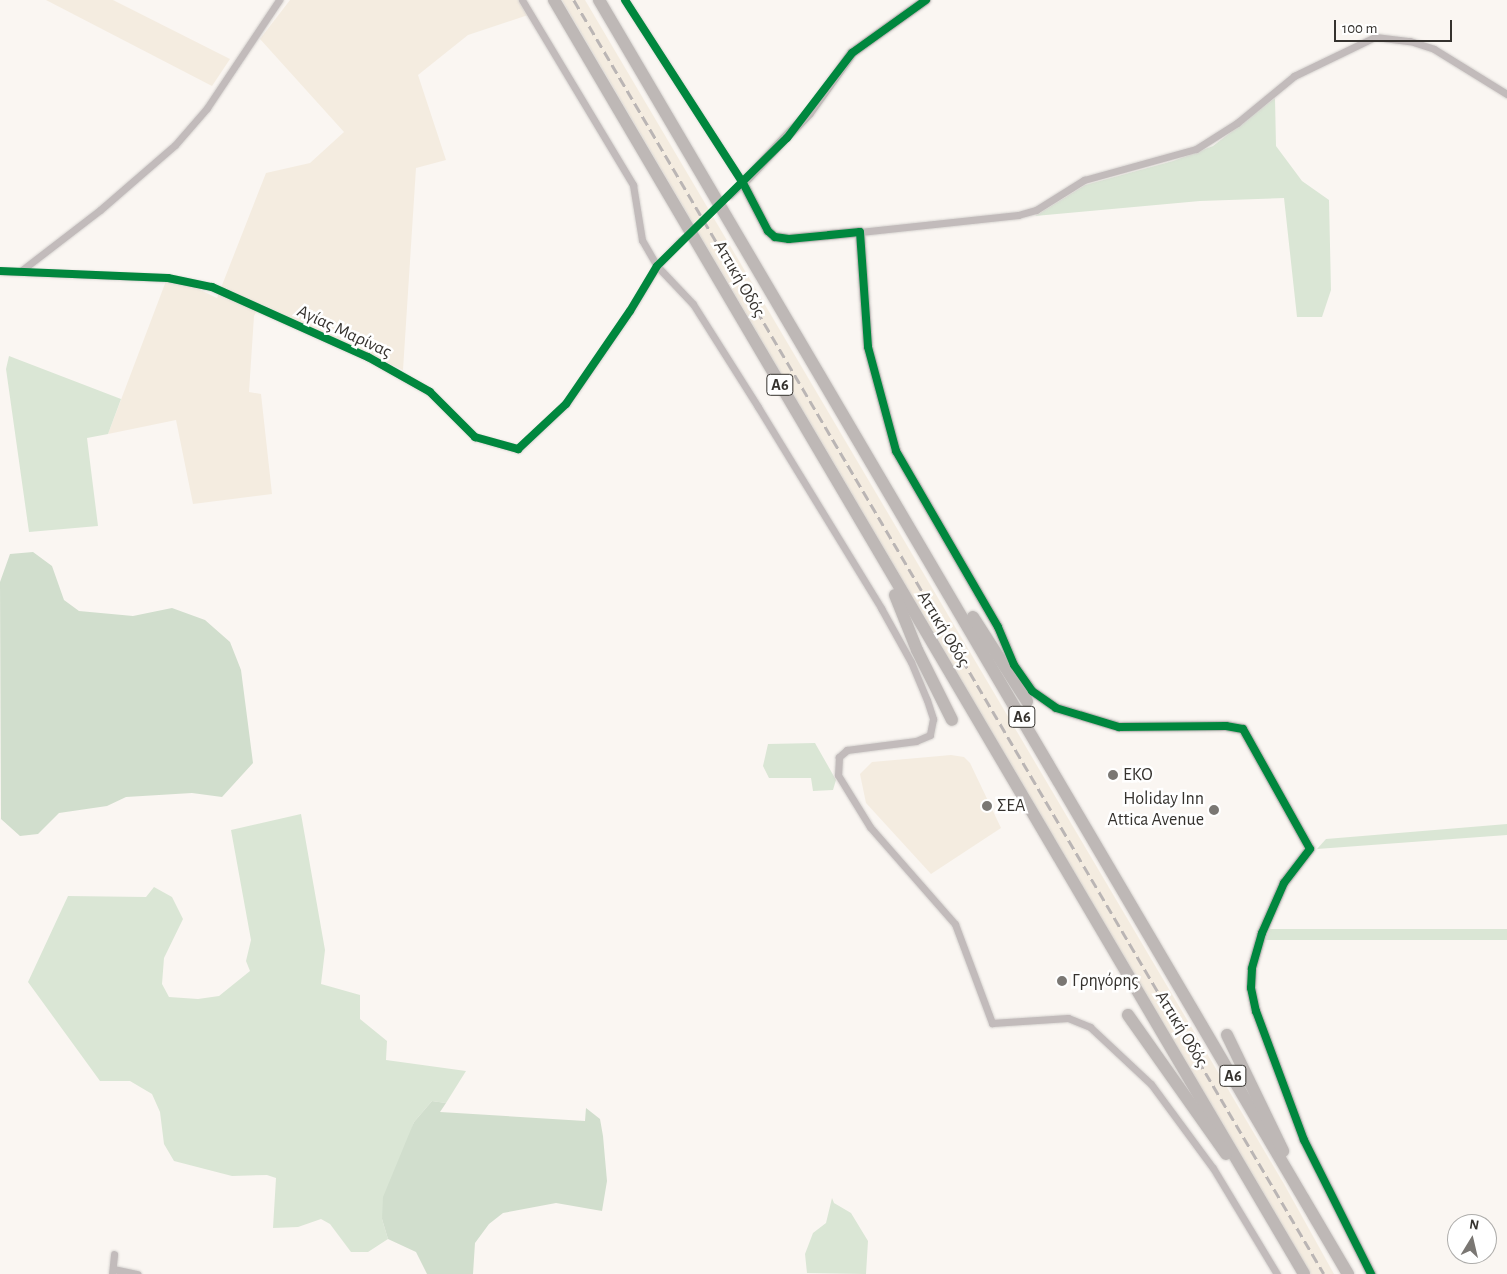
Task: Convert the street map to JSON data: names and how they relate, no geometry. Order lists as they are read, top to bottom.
{
  "streets": {
    "highway": ["Αττική Οδός", "Α6"],
    "street": ["Αγίας Μαρίνας"]
  },
  "places": [
    "EKO",
    "ΣΕΑ",
    "Holiday Inn Attica Avenue",
    "Γρηγόρης"
  ],
  "scale_bar": "100 m",
  "north": "top"
}
